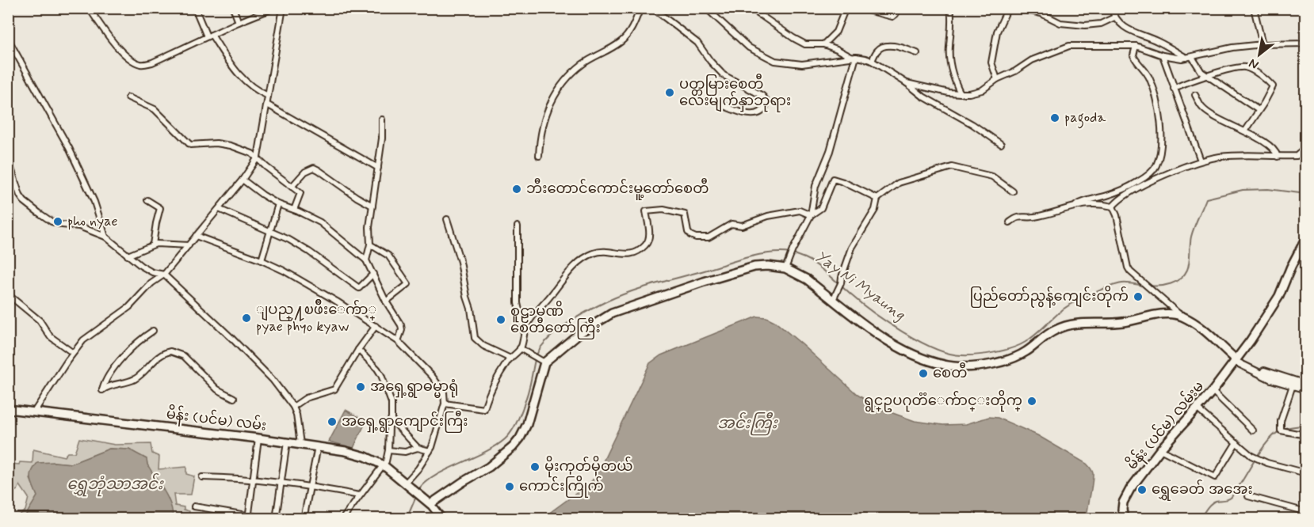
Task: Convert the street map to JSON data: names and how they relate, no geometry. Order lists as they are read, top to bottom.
{
  "streets": {
    "main road": ["မိန်း (ပင်မ) လမ်း", "မိန်း (ပင်မ) လမ်းမ"]
  },
  "water": ["Yay Ni Myaung", "အင်းကြီး", "ရွှေဘုံသာအင်း"],
  "places": [
    "ပတ္တမြား‌စေတီ‌ လေးမျက်နှာဘုရား",
    "pagoda",
    "ဘီးတောင်ကောင်းမူ့တော်စေတီ",
    "pho nyae",
    "ပြည်‌‌တော်ညွန့်ကျေင်းတိုက်",
    "ျပည္႔ၿဖိဳးေက်ာ္ pyae phyo kyaw",
    "စူဠာမဏိ စေတီတော်ကြီး",
    "စေတီ",
    "အရှေ့ရွာဓမ္မာရုံ",
    "ရွင္ဥပဂုတၱေက်ာင္းတိုက္",
    "အရှေ့ရွာကျောင်းကြီး",
    "မိုးကုတ်မိုတယ်",
    "ကောင်းကြိုက်",
    "ရွှေခေတ် အအေး"
  ],
  "north": "bottom left"
}
